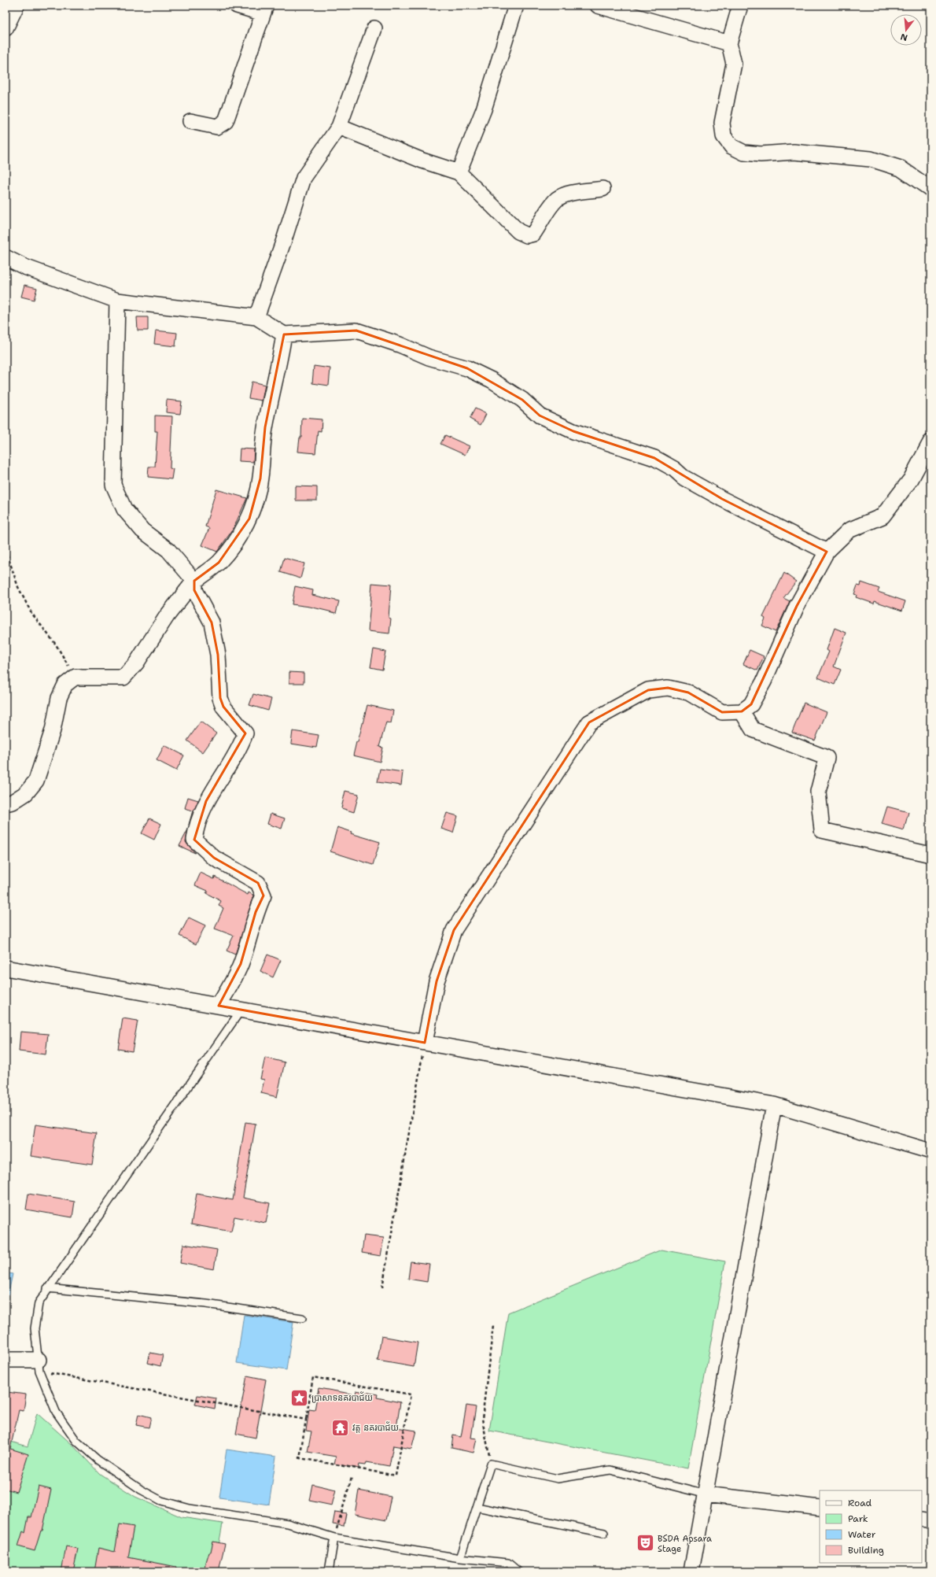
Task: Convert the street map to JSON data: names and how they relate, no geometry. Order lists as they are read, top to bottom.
{
  "places": {
    "place": ["ប្រាសាទនគរបាជ័យ"],
    "temple": ["វត្ត នគរបាជ័យ"],
    "theatre": ["BSDA Apsara Stage"]
  },
  "legend": [
    "Road",
    "Park",
    "Water",
    "Building"
  ],
  "north": "bottom"
}
